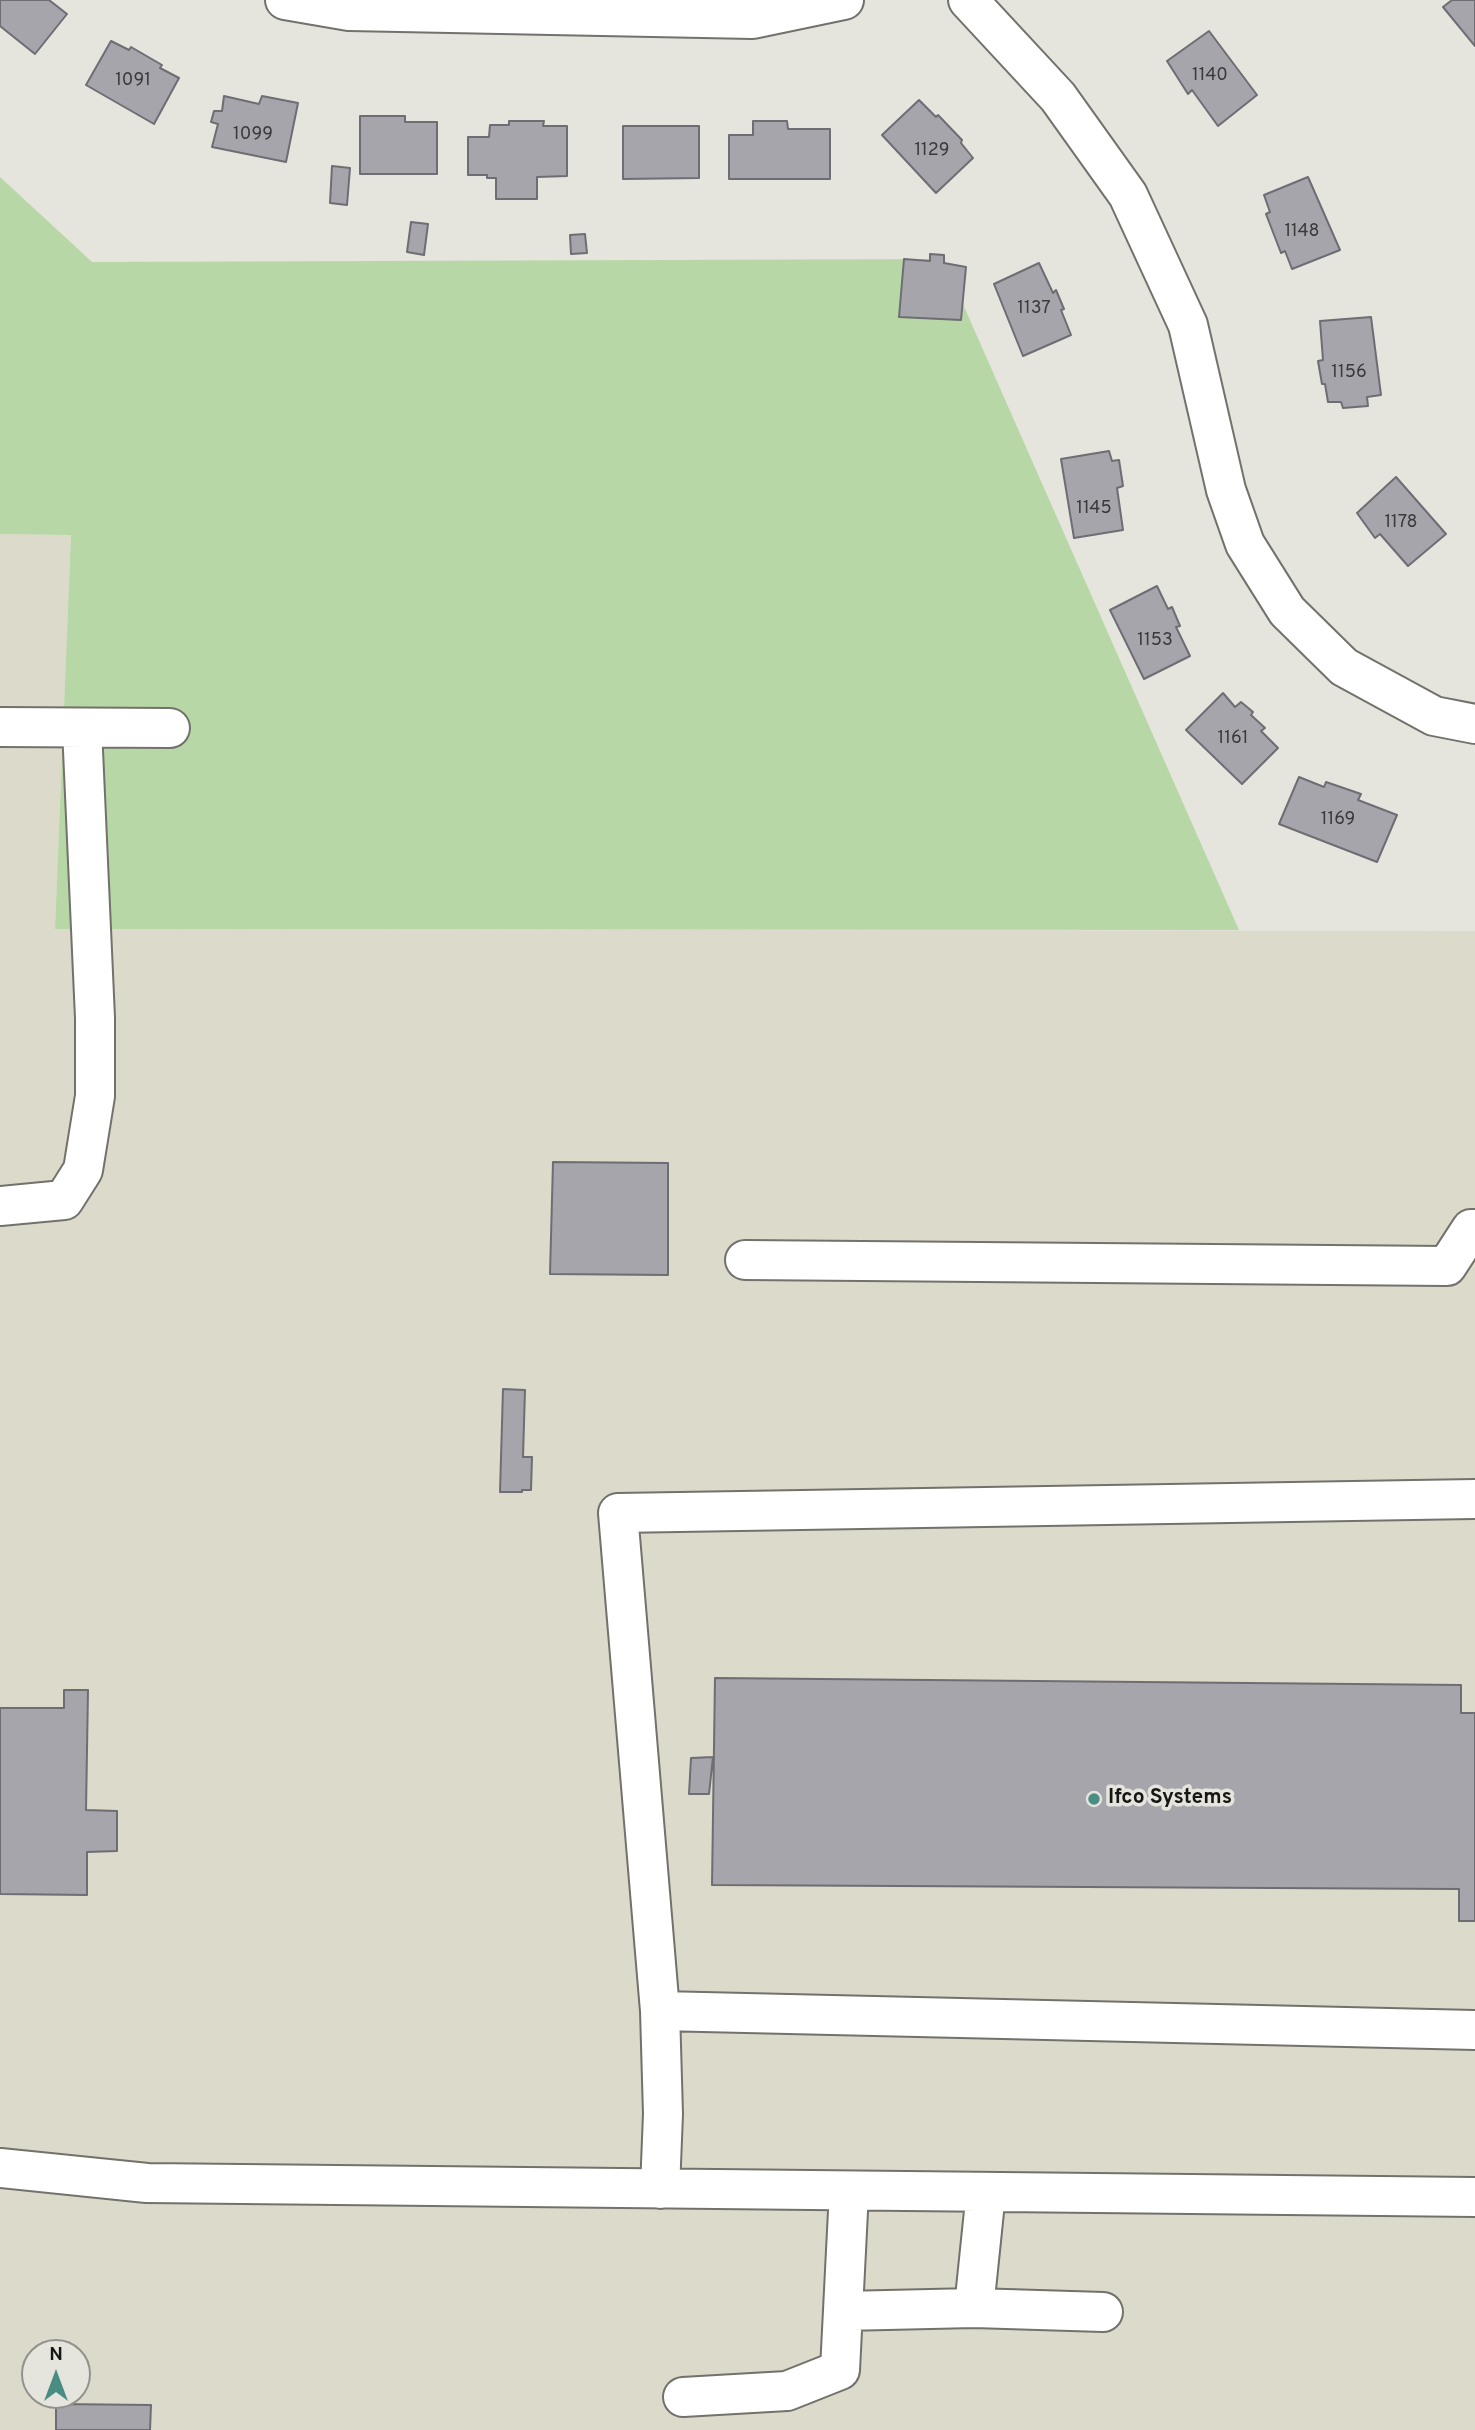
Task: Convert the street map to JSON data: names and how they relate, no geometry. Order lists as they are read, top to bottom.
{
  "places": ["Ifco Systems"],
  "house_numbers": [
    "1140",
    "1091",
    "1099",
    "1129",
    "1148",
    "1137",
    "1156",
    "1145",
    "1178",
    "1153",
    "1161",
    "1169"
  ],
  "north": "top"
}
